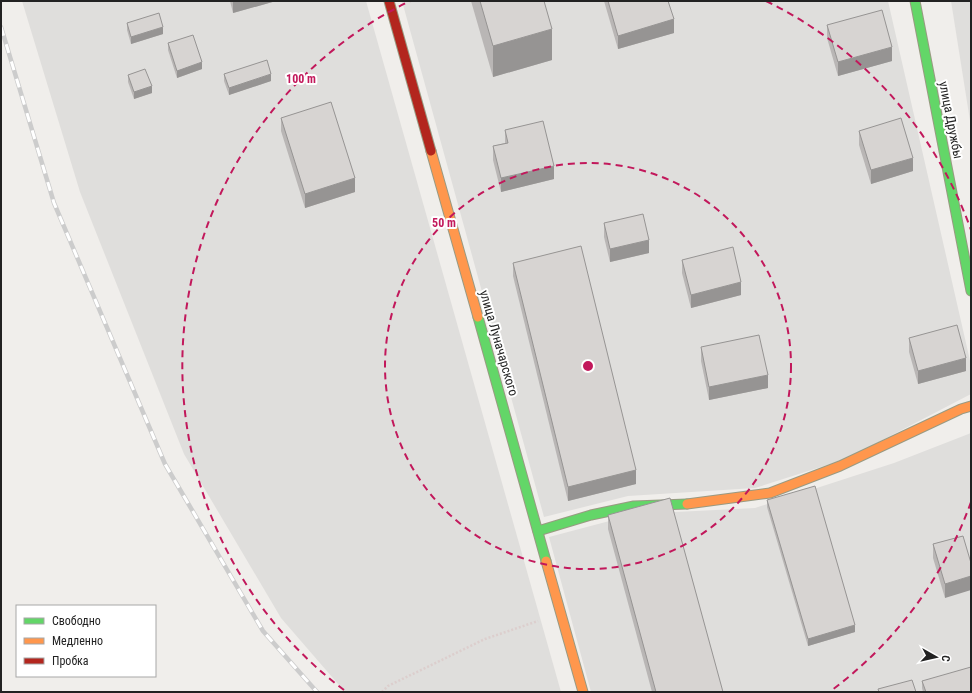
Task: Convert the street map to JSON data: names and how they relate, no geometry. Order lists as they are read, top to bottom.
{
  "streets": {
    "street": ["улица Дружбы", "улица Луначарского"]
  },
  "legend": ["Свободно", "Медленно", "Пробка"],
  "north": "right",
  "rings": ["100 m", "50 m"]
}
